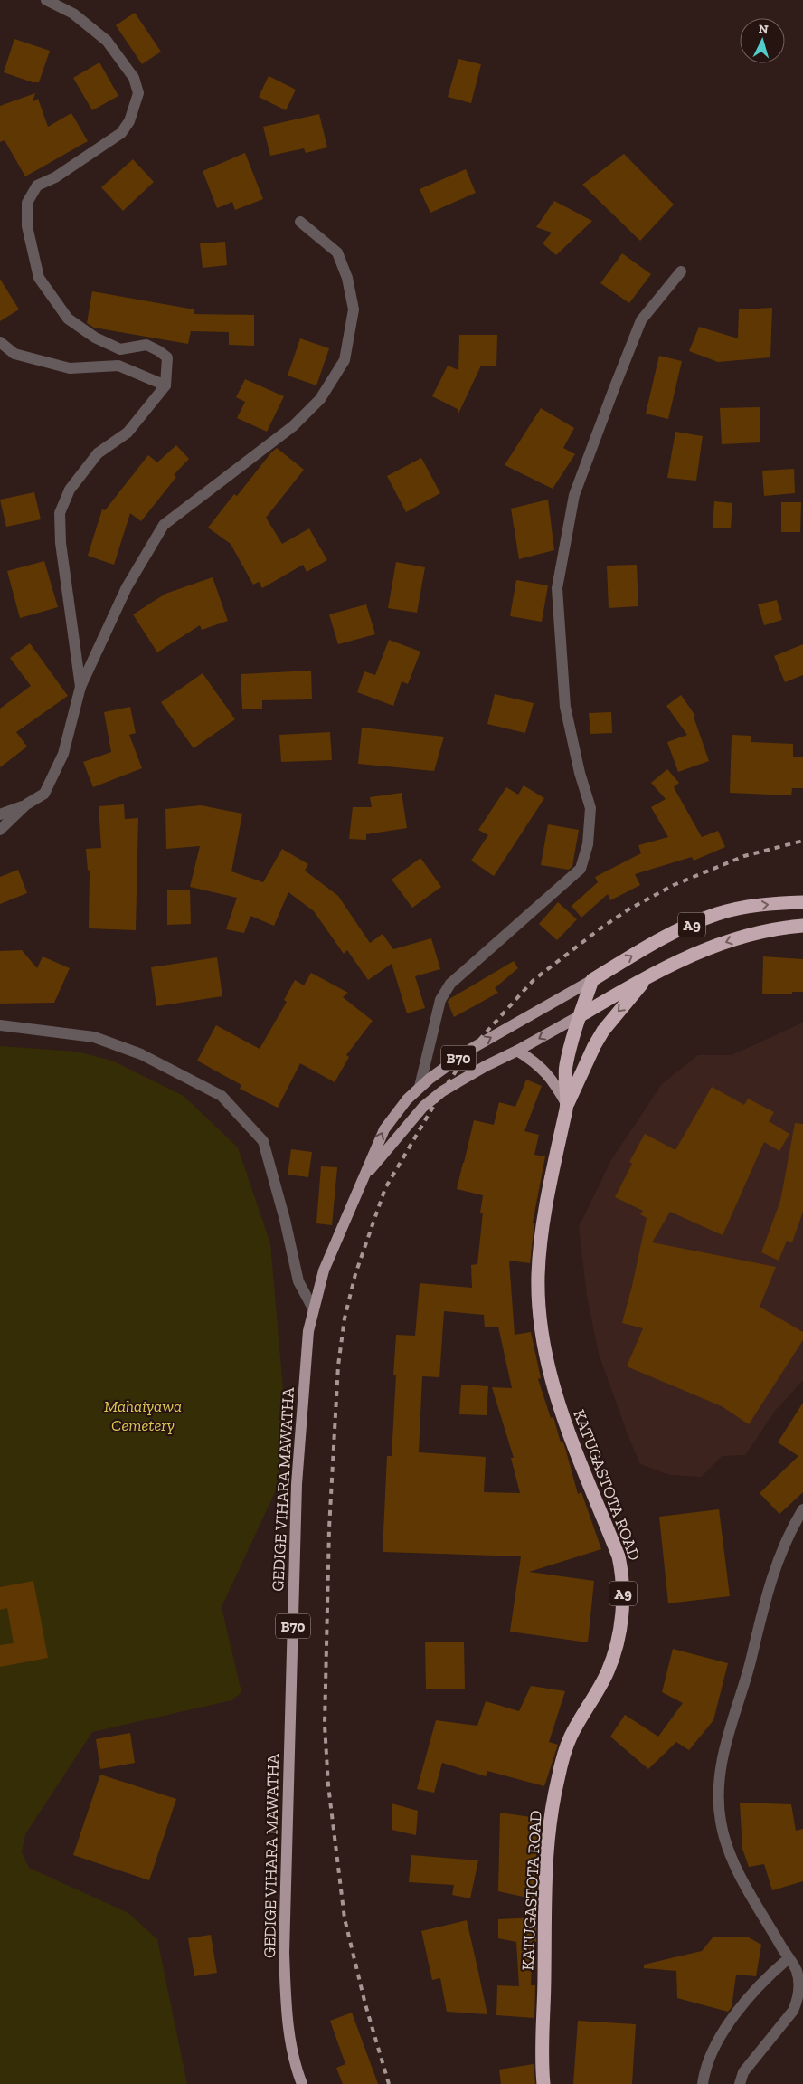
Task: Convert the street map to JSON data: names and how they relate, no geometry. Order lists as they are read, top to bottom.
{
  "streets": {
    "highway": ["A9", "KATUGASTOTA ROAD"],
    "main road": ["B70", "GEDIGE VIHARA MAWATHA"]
  },
  "crossings": [
    ["A9", "KATUGASTOTA ROAD"],
    ["A9", "GEDIGE VIHARA MAWATHA"],
    ["KATUGASTOTA ROAD", "GEDIGE VIHARA MAWATHA"]
  ],
  "parks": ["Mahaiyawa Cemetery"],
  "north": "top"
}
